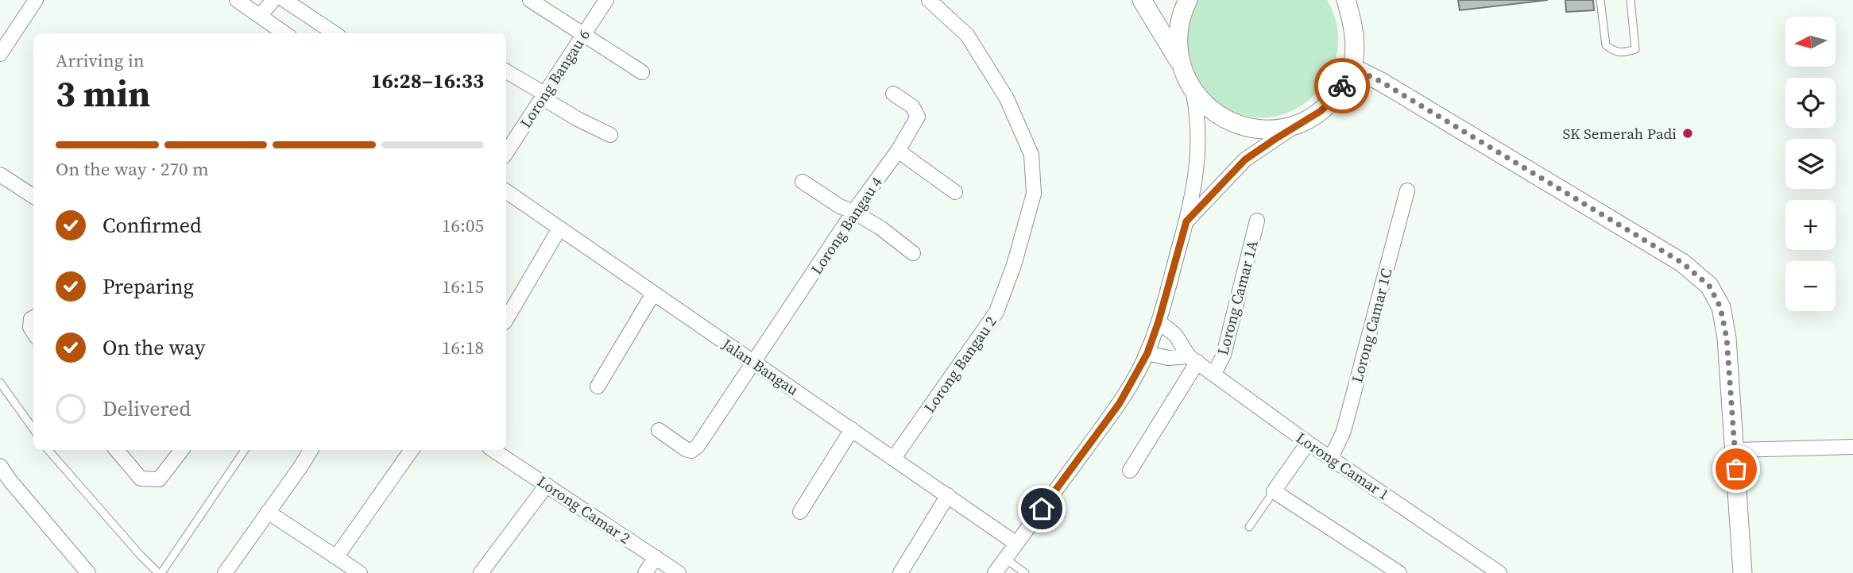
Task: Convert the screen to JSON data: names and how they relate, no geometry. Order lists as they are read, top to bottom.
{
  "streets": {
    "street": [
      "Lorong Bangau 6",
      "Lorong Bangau 4",
      "Lorong Camar 1A",
      "Lorong Camar 1C",
      "Lorong Bangau 2",
      "Jalan Bangau",
      "Lorong Camar 1",
      "Lorong Camar 2"
    ]
  },
  "crossings": [
    ["Lorong Bangau 4", "Jalan Bangau"],
    ["Lorong Camar 1A", "Lorong Camar 1"],
    ["Lorong Camar 1C", "Lorong Camar 1"],
    ["Lorong Bangau 2", "Jalan Bangau"]
  ],
  "places": ["SK Semerah Padi"],
  "north": "left",
  "page": {
    "map_buttons": ["+", "−"],
    "heading": ["3 min", "Arriving in", "16:28–16:33"],
    "bar": "On the way · 270 m",
    "list": [
      ["Confirmed", "16:05"],
      ["Preparing", "16:15"],
      ["On the way", "16:18"],
      "Delivered"
    ]
  }
}
